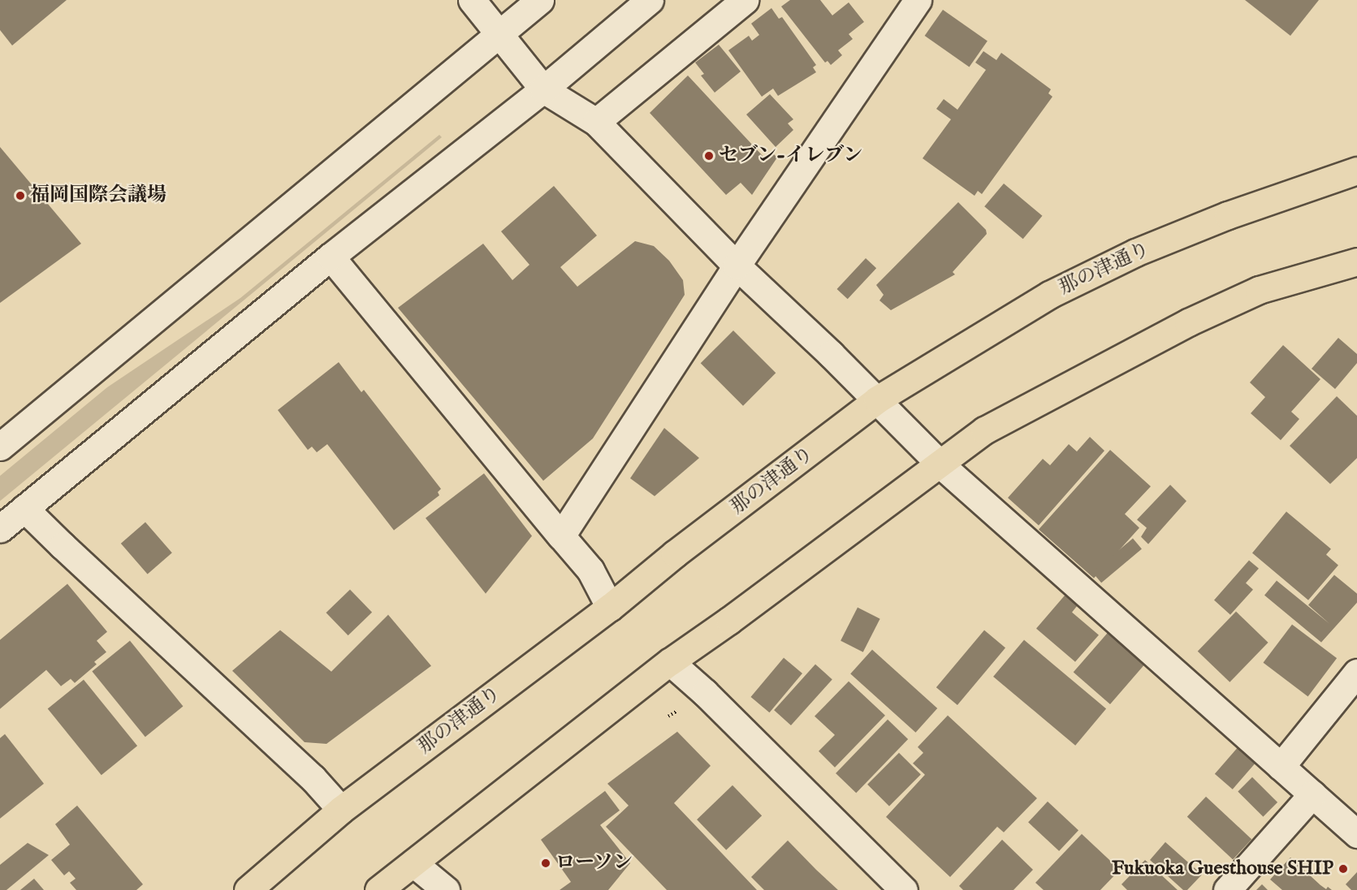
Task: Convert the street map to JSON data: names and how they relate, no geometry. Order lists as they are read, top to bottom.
{
  "streets": {
    "main road": ["那の津通り"]
  },
  "places": [
    "セブン-イレブン",
    "福岡国際会議場",
    "ローソン",
    "Fukuoka Guesthouse SHIP"
  ]
}
